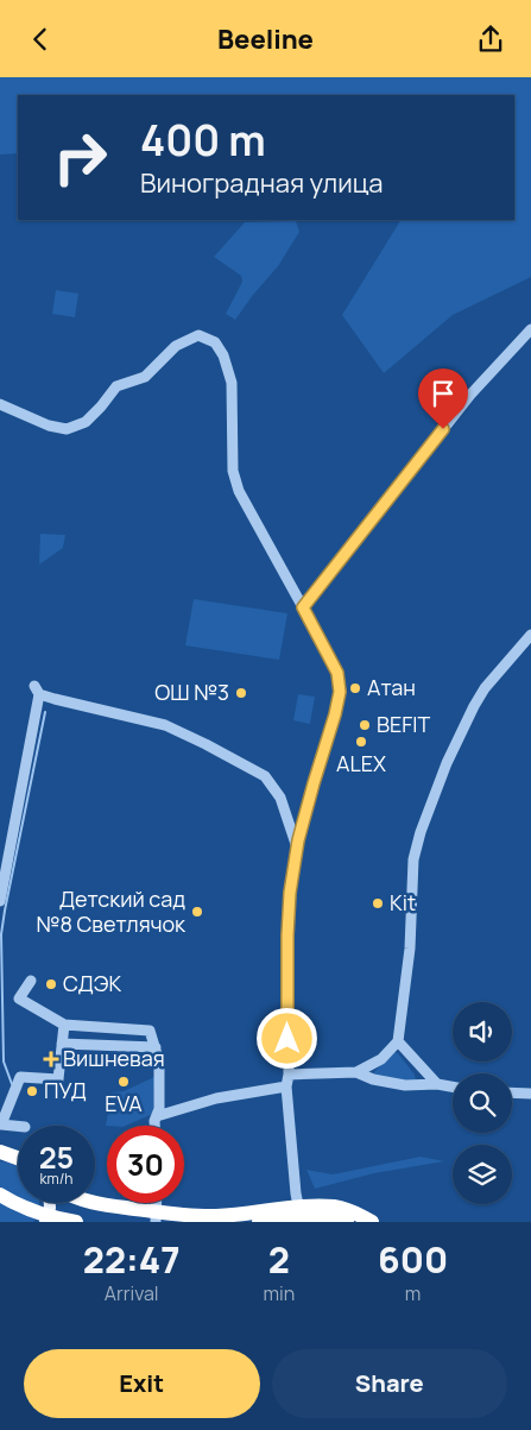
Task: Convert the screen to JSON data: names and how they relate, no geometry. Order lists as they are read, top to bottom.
{
  "places": {
    "other": [
      "Атан",
      "ОШ №3",
      "BEFIT",
      "ALEX",
      "Kit",
      "Детский сад №8 Светлячок",
      "СДЭК",
      "EVA",
      "ПУД"
    ],
    "health": ["Вишневая"]
  },
  "page": {
    "header": "Beeline",
    "turn": ["400 m", "Виноградная улица"],
    "speed": "25 km/h",
    "limit": "30",
    "eta": [
      "22:47",
      "Arrival",
      "2",
      "min",
      "600",
      "m"
    ],
    "buttons": ["Exit", "Share"]
  }
}
